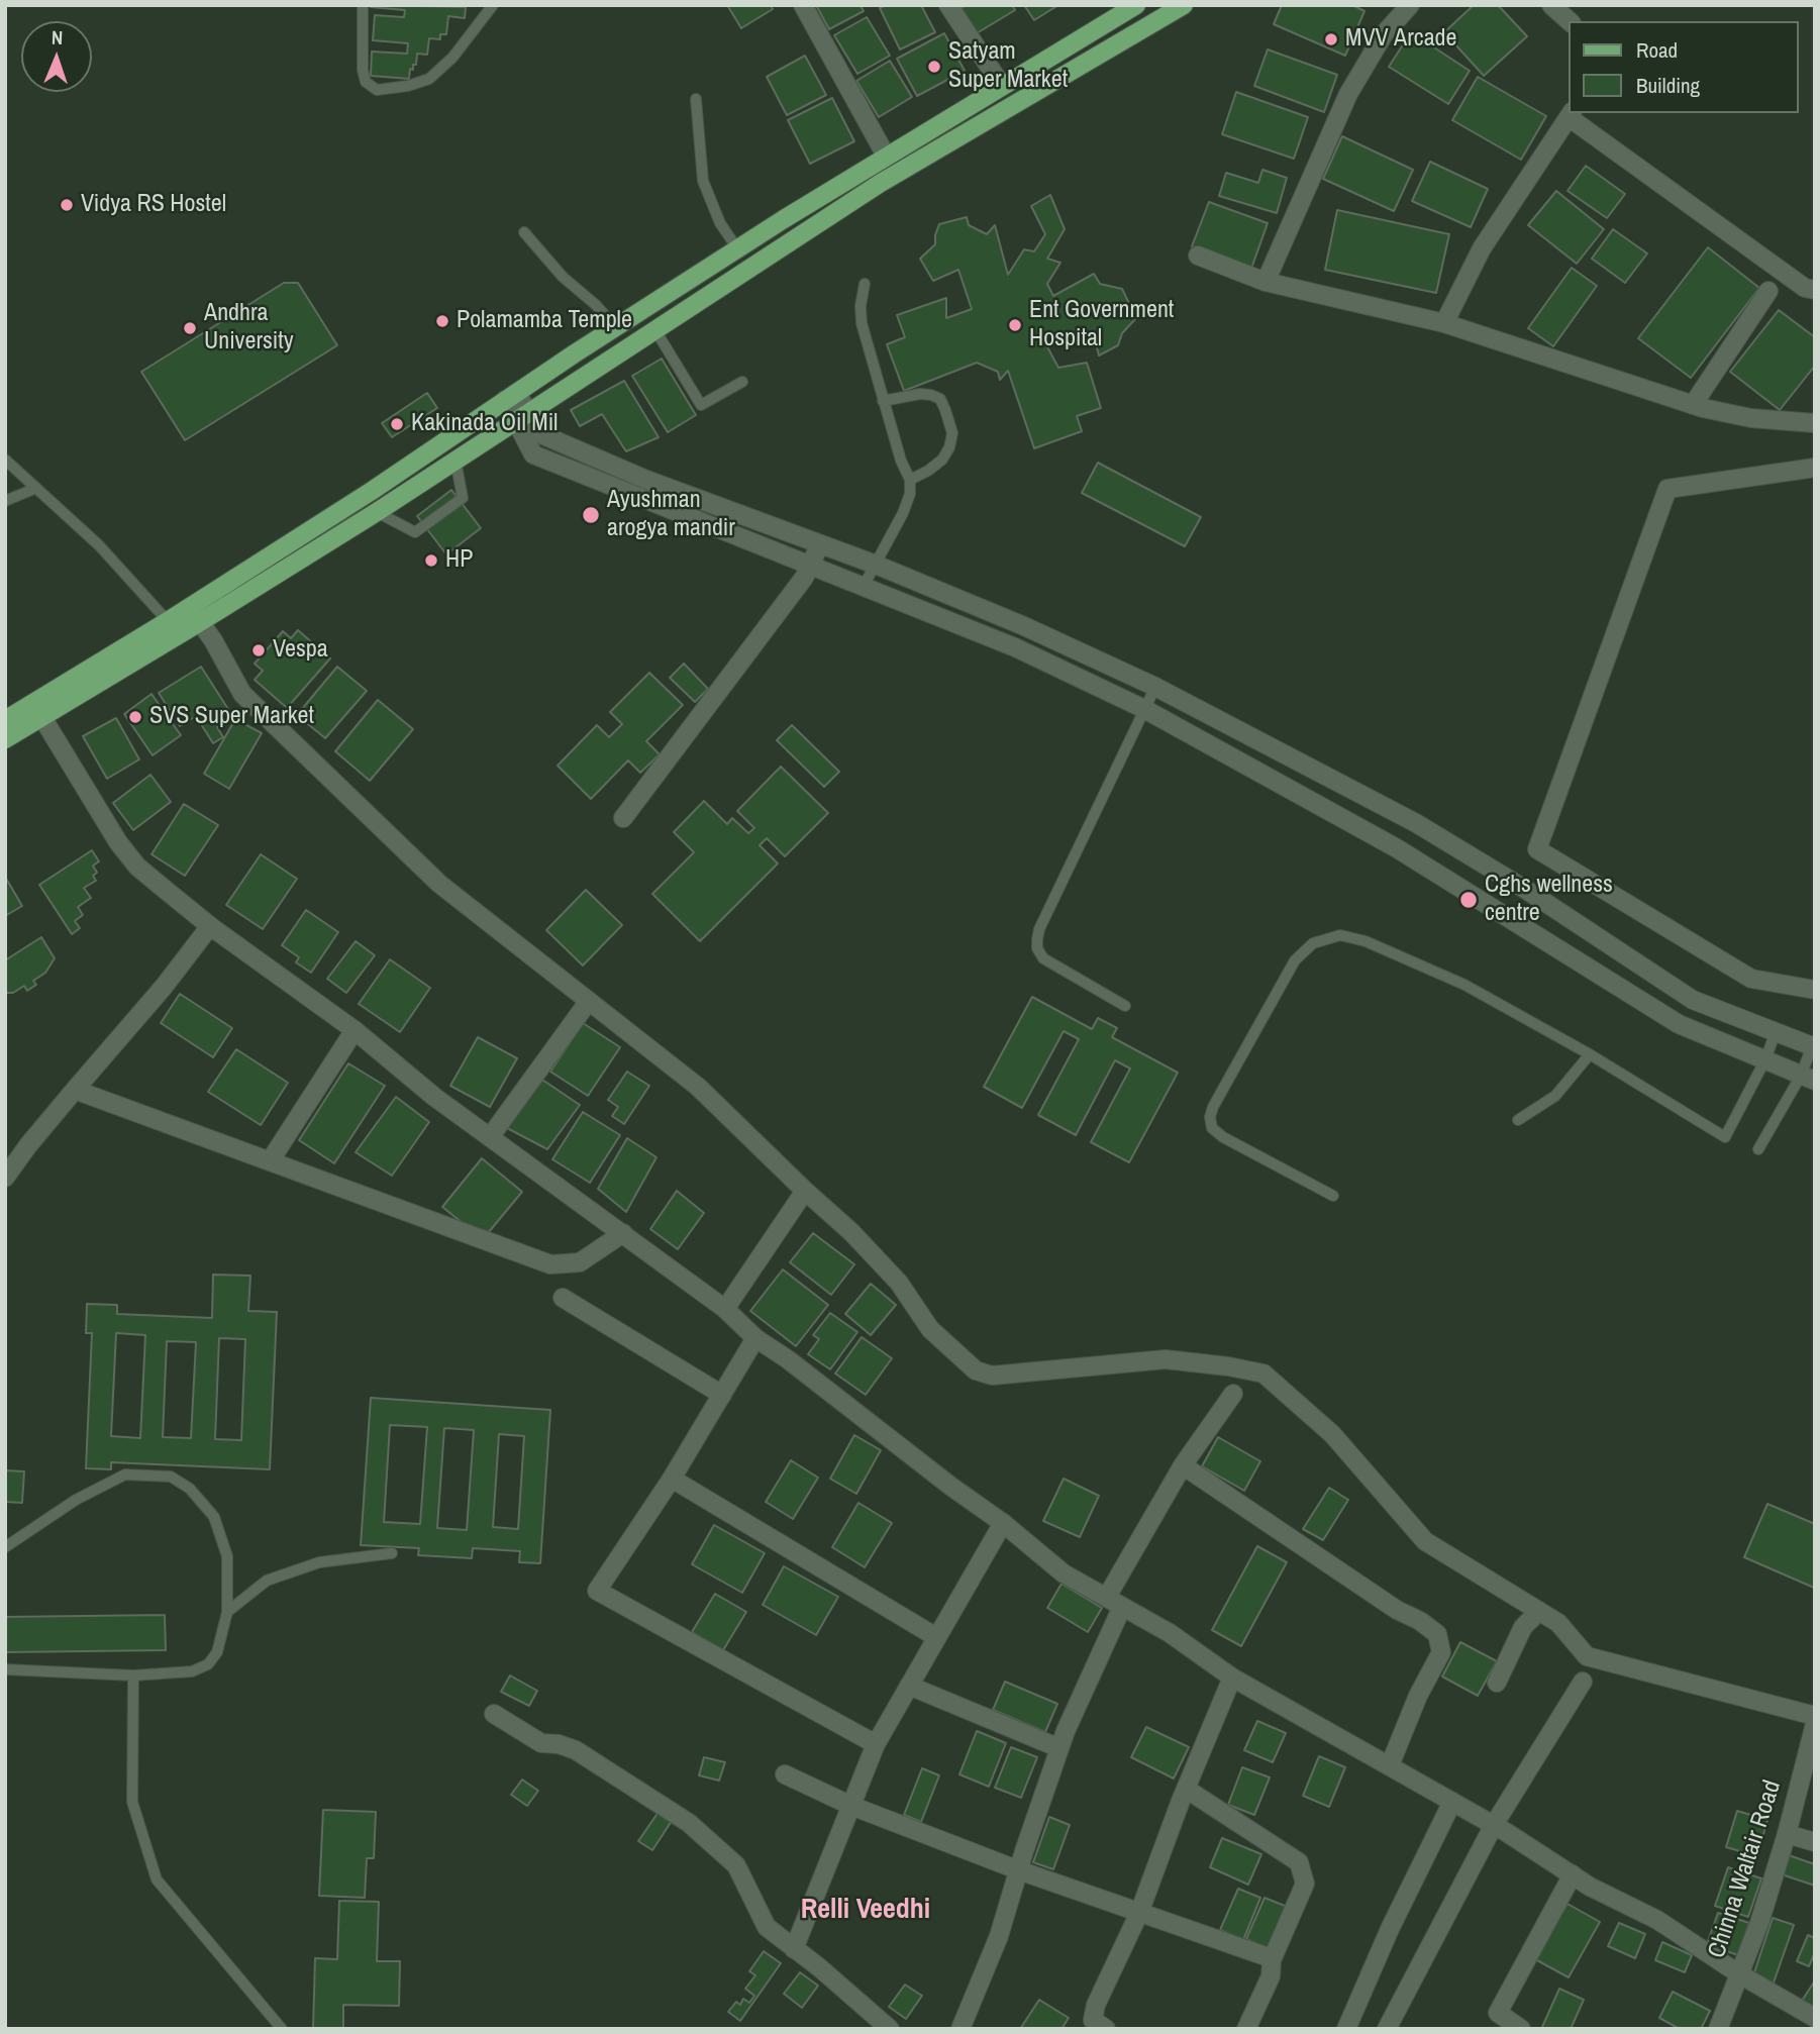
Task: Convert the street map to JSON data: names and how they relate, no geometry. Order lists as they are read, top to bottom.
{
  "streets": {
    "street": ["Chinna Waltair Road"]
  },
  "districts": ["Relli Veedhi"],
  "places": [
    "MVV Arcade",
    "Satyam Super Market",
    "Vidya RS Hostel",
    "Polamamba Temple",
    "Ent Government Hospital",
    "Andhra University",
    "Kakinada Oil Mil",
    "Ayushman arogya mandir",
    "HP",
    "Vespa",
    "SVS Super Market",
    "Cghs wellness centre"
  ],
  "legend": ["Road", "Building"],
  "north": "top"
}
